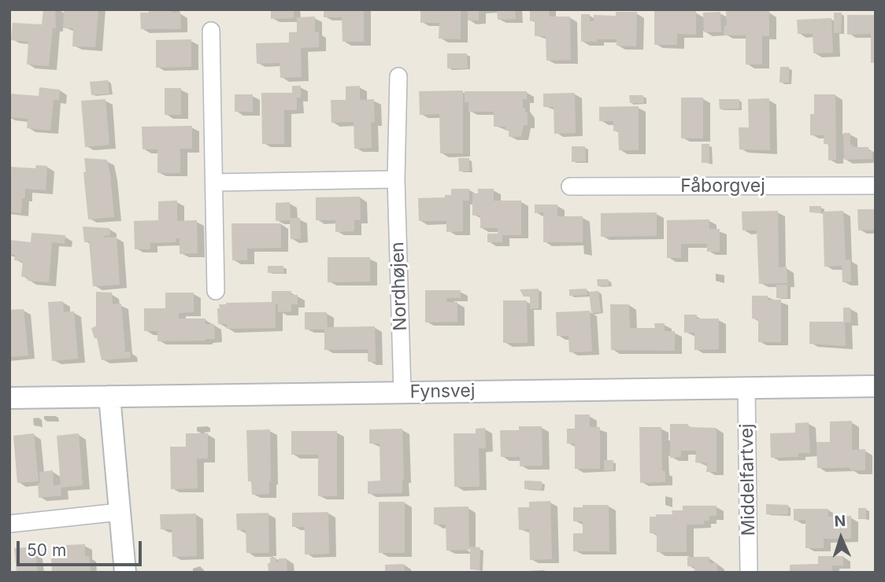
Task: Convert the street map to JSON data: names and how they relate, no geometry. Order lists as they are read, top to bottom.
{
  "streets": {
    "street": [
      "Fåborgvej",
      "Nordhøjen",
      "Fynsvej",
      "Middelfartvej"
    ]
  },
  "crossings": [
    ["Nordhøjen", "Fynsvej"],
    ["Fynsvej", "Middelfartvej"]
  ],
  "scale_bar": "50 m",
  "north": "top"
}
